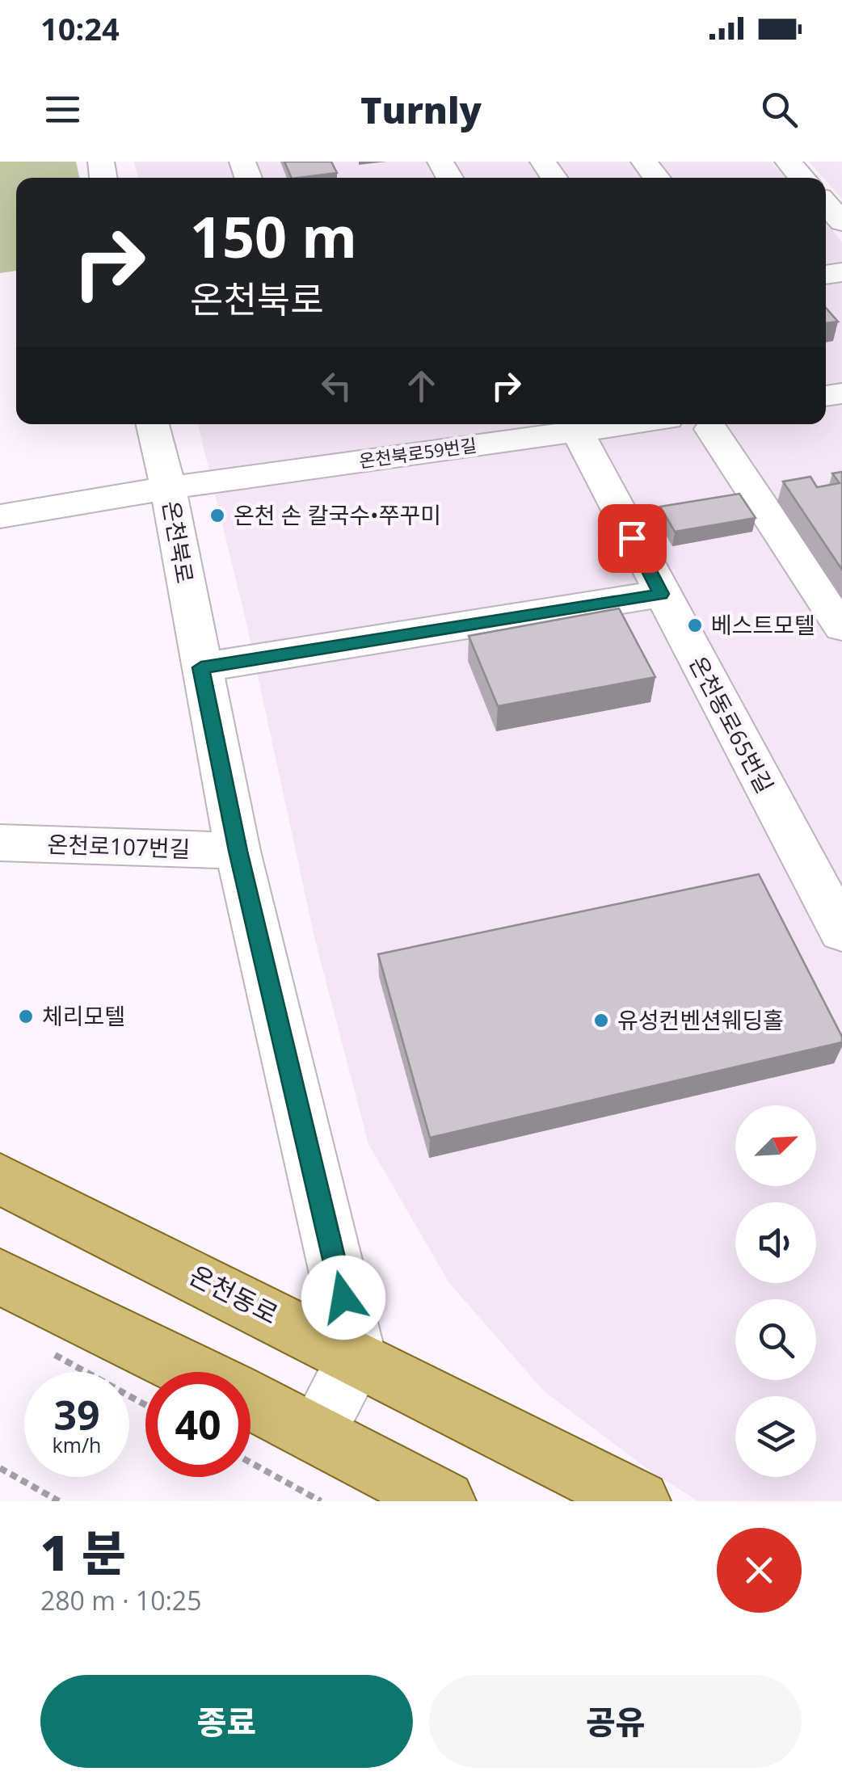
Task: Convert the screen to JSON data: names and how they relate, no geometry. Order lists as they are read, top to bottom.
{
  "streets": {
    "main road": ["온천동로"],
    "street": [
      "온천북로59번길",
      "온천북로",
      "온천동로65번길",
      "온천로107번길"
    ]
  },
  "crossings": [
    ["온천북로59번길", "온천북로"],
    ["온천북로59번길", "온천동로65번길"],
    ["온천북로", "온천로107번길"],
    ["온천북로", "온천동로"]
  ],
  "places": [
    "온천 손 칼국수•쭈꾸미",
    "베스트모텔",
    "체리모텔",
    "유성컨벤션웨딩홀"
  ],
  "north": "top right",
  "page": {
    "status": "10:24",
    "header": "Turnly",
    "turn": ["150 m", "온천북로"],
    "speed": "39 km/h",
    "limit": "40",
    "heading": ["1 분", "280 m · 10:25"],
    "buttons": ["종료", "공유"]
  }
}
